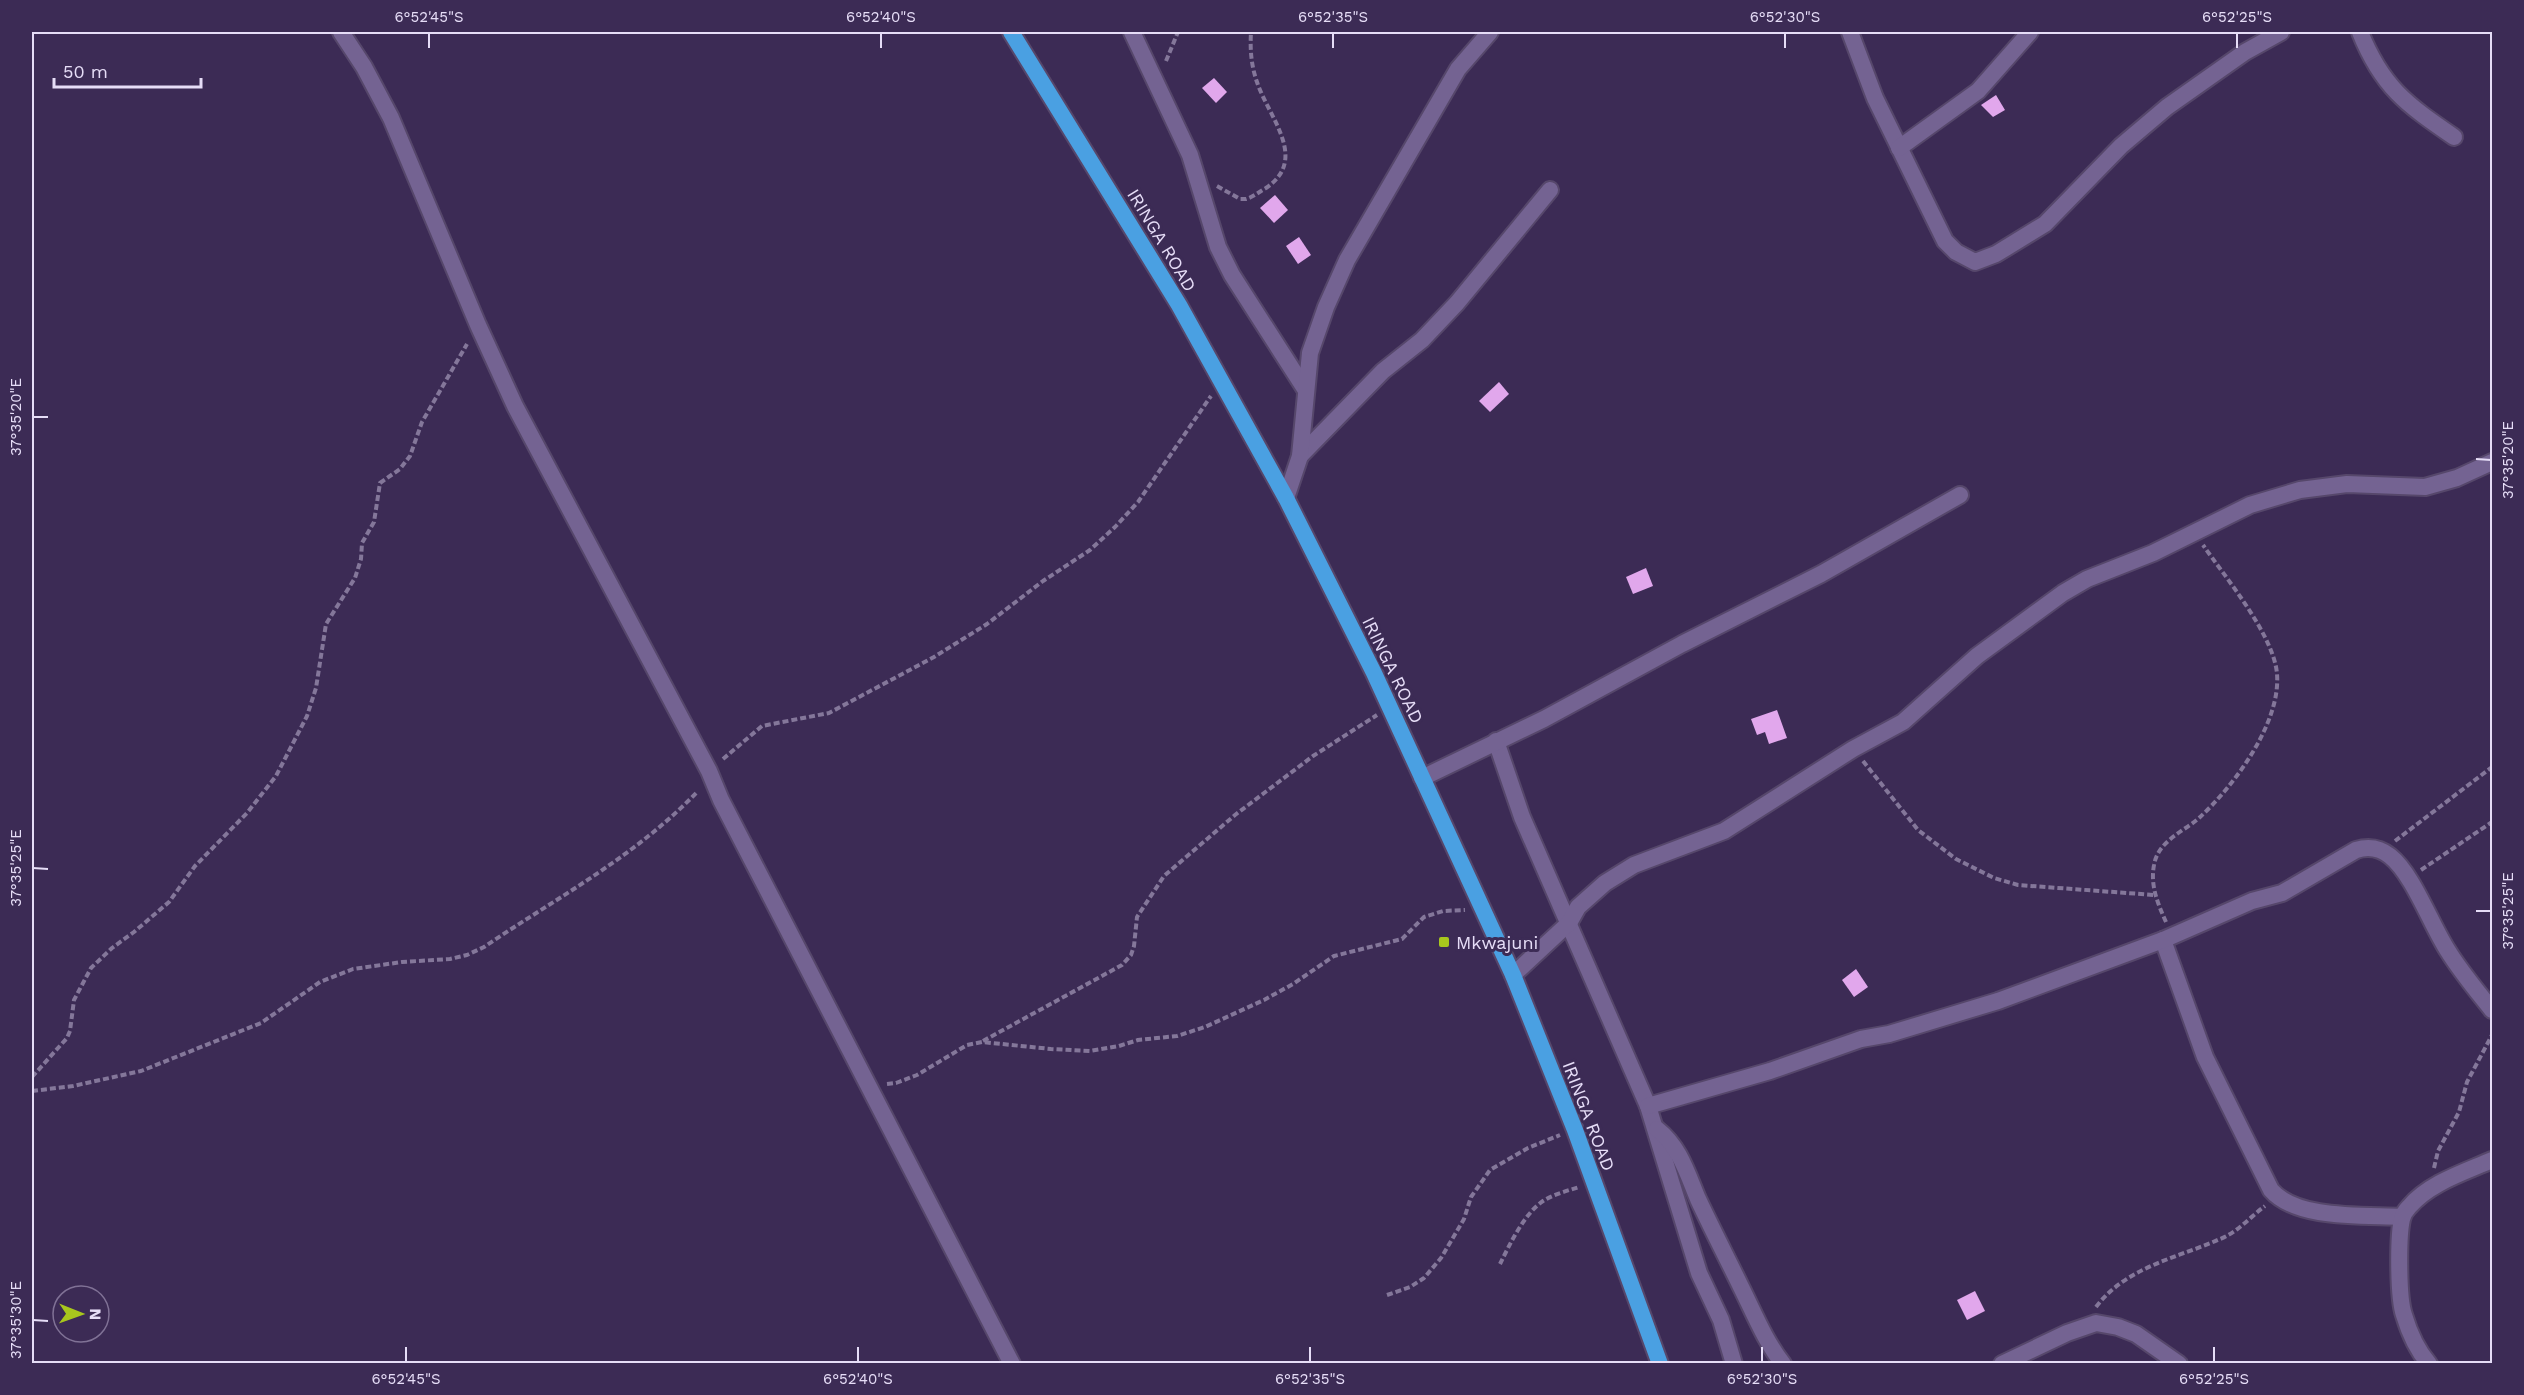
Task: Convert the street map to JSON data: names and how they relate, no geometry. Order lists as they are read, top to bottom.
{
  "streets": {
    "highway": ["IRINGA ROAD"]
  },
  "places": {
    "transit": ["Mkwajuni"]
  },
  "scale_bar": "50 m",
  "north": "right",
  "coordinates": [
    "6°52'45\"S",
    "6°52'40\"S",
    "6°52'35\"S",
    "6°52'30\"S",
    "6°52'25\"S",
    "37°35'20\"E",
    "37°35'25\"E",
    "37°35'30\"E"
  ]
}
